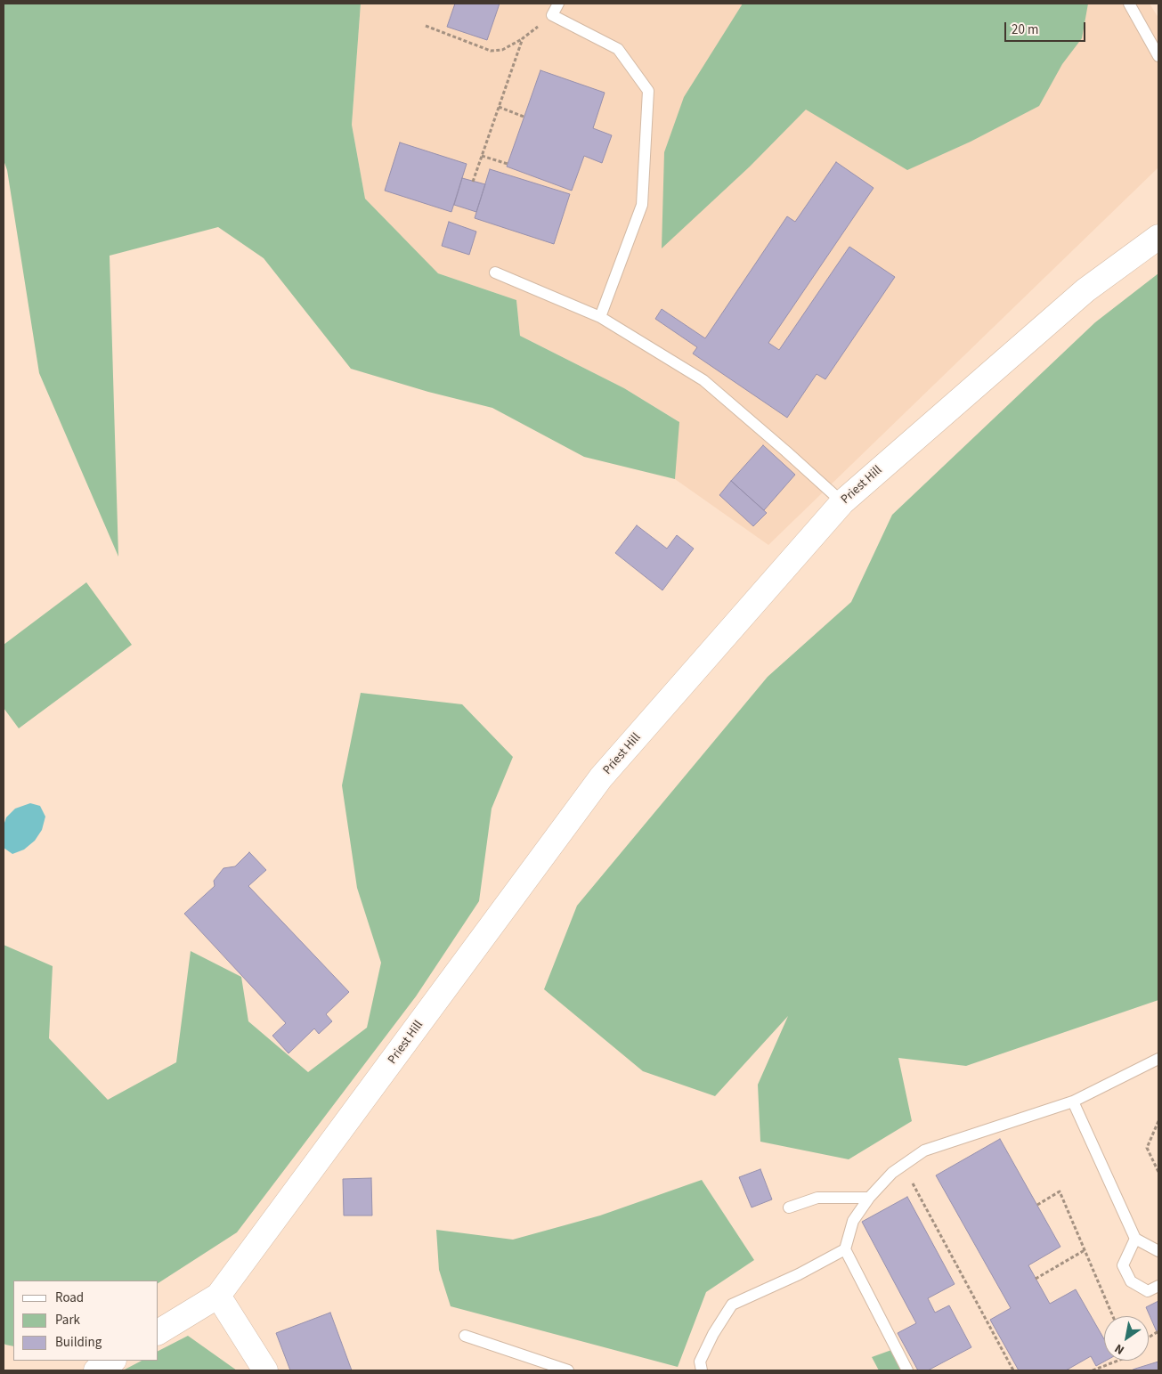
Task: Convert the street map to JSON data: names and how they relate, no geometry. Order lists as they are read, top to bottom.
{
  "streets": {
    "main road": ["Priest Hill"]
  },
  "legend": ["Road", "Park", "Building"],
  "scale_bar": "20 m",
  "north": "bottom left"
}
